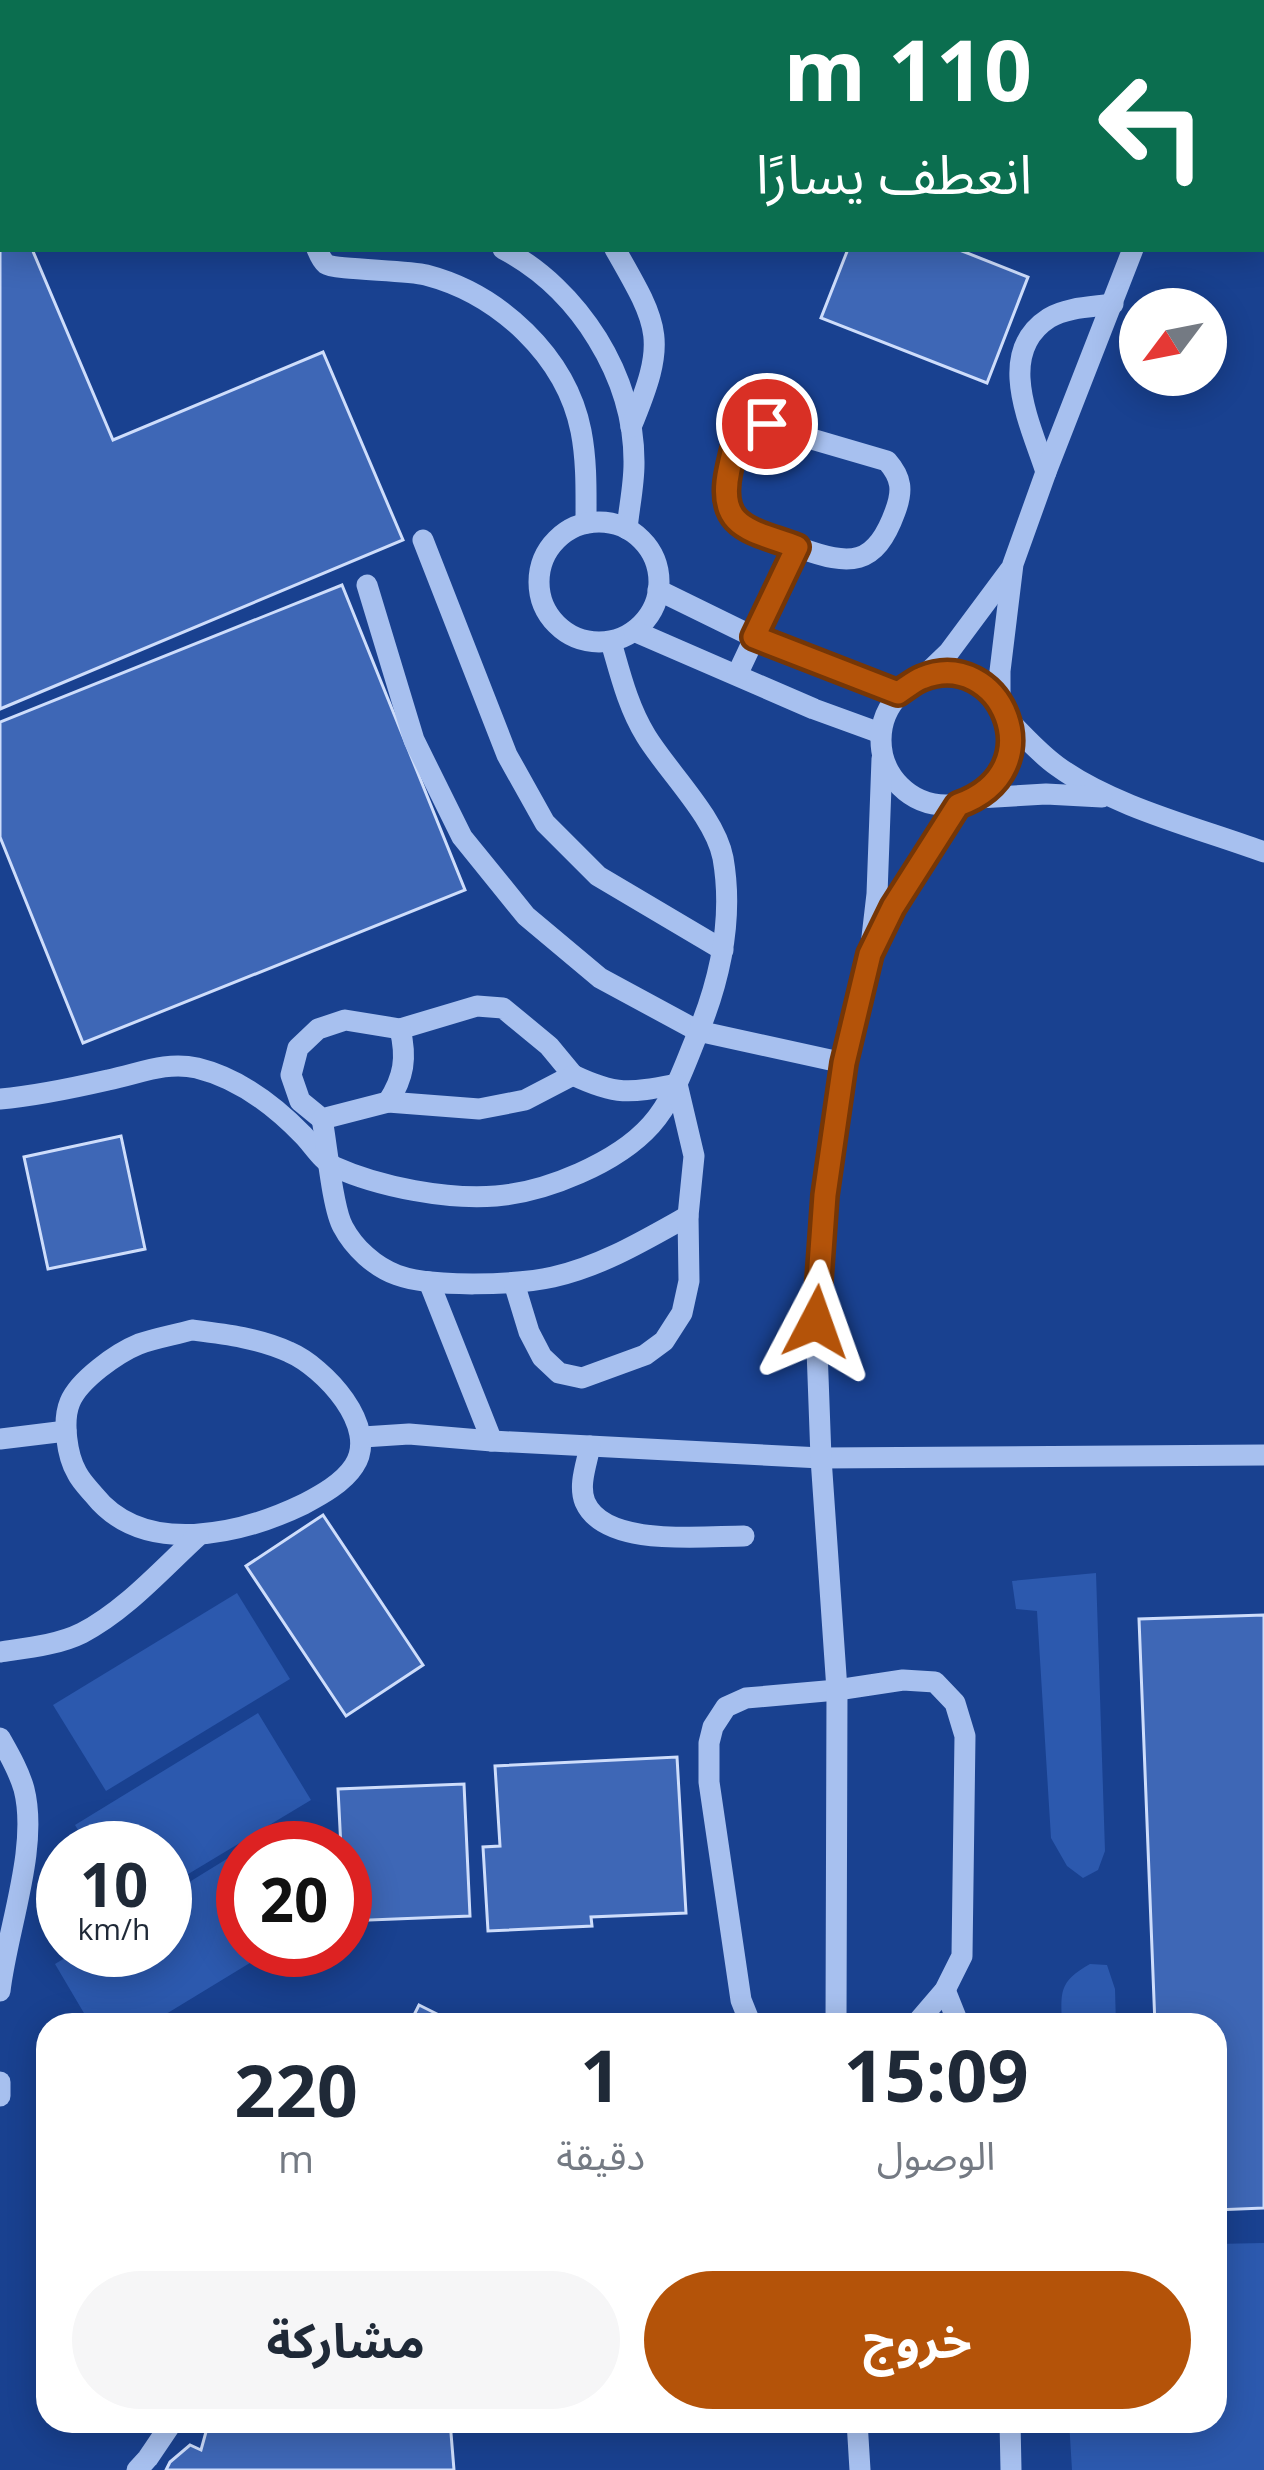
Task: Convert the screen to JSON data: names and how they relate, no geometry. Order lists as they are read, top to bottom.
{
  "north": "bottom left",
  "page": {
    "turn": ["110 m", "انعطف يسارًا"],
    "speed": "10 km/h",
    "limit": "20",
    "eta": [
      "15:09",
      "الوصول",
      "1",
      "دقيقة",
      "220",
      "m"
    ],
    "buttons": ["خروج", "مشاركة"]
  }
}
